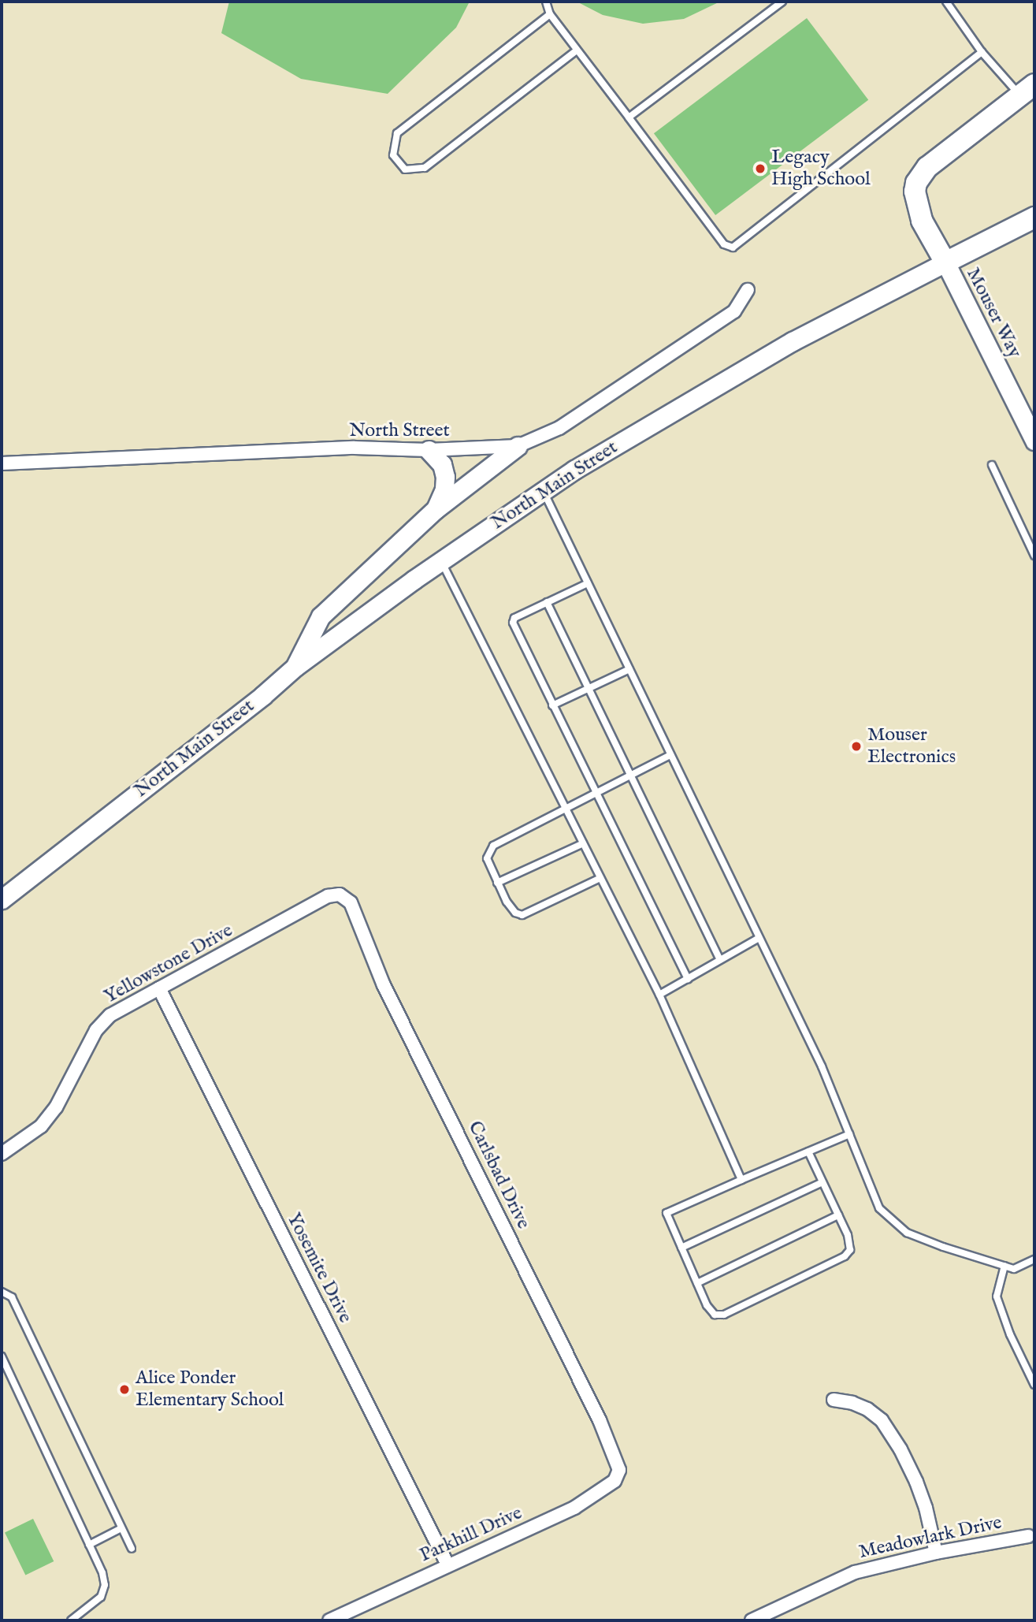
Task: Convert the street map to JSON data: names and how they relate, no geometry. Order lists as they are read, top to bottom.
{
  "streets": {
    "main road": ["Mouser Way", "North Main Street"],
    "street": [
      "North Street",
      "Yellowstone Drive",
      "Carlsbad Drive",
      "Yosemite Drive",
      "Parkhill Drive",
      "Meadowlark Drive"
    ]
  },
  "crossings": [
    ["Mouser Way", "North Main Street"],
    ["Yellowstone Drive", "Carlsbad Drive"],
    ["Yellowstone Drive", "Yosemite Drive"],
    ["Carlsbad Drive", "Parkhill Drive"],
    ["Yosemite Drive", "Parkhill Drive"]
  ],
  "places": ["Legacy High School", "Mouser Electronics", "Alice Ponder Elementary School"]
}
